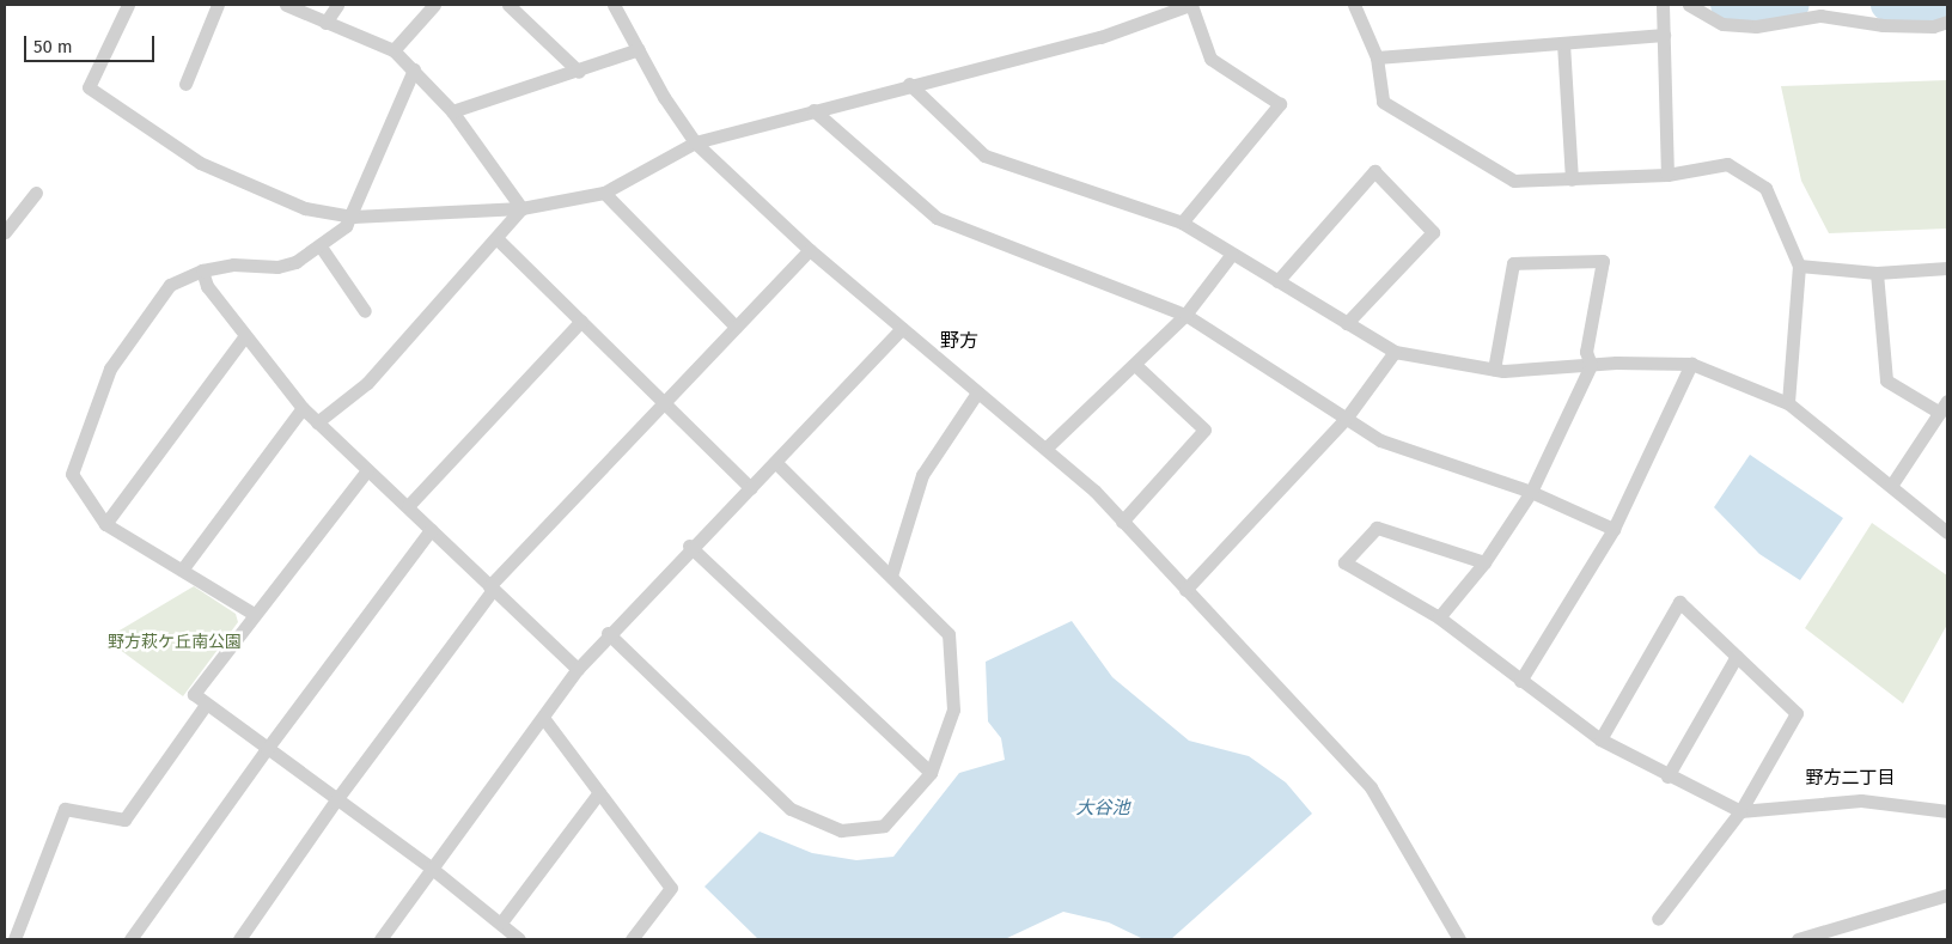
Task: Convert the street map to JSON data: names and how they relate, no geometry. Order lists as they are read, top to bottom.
{
  "districts": ["野方", "野方二丁目"],
  "water": ["大谷池"],
  "parks": ["野方萩ケ丘南公園"],
  "scale_bar": "50 m"
}
